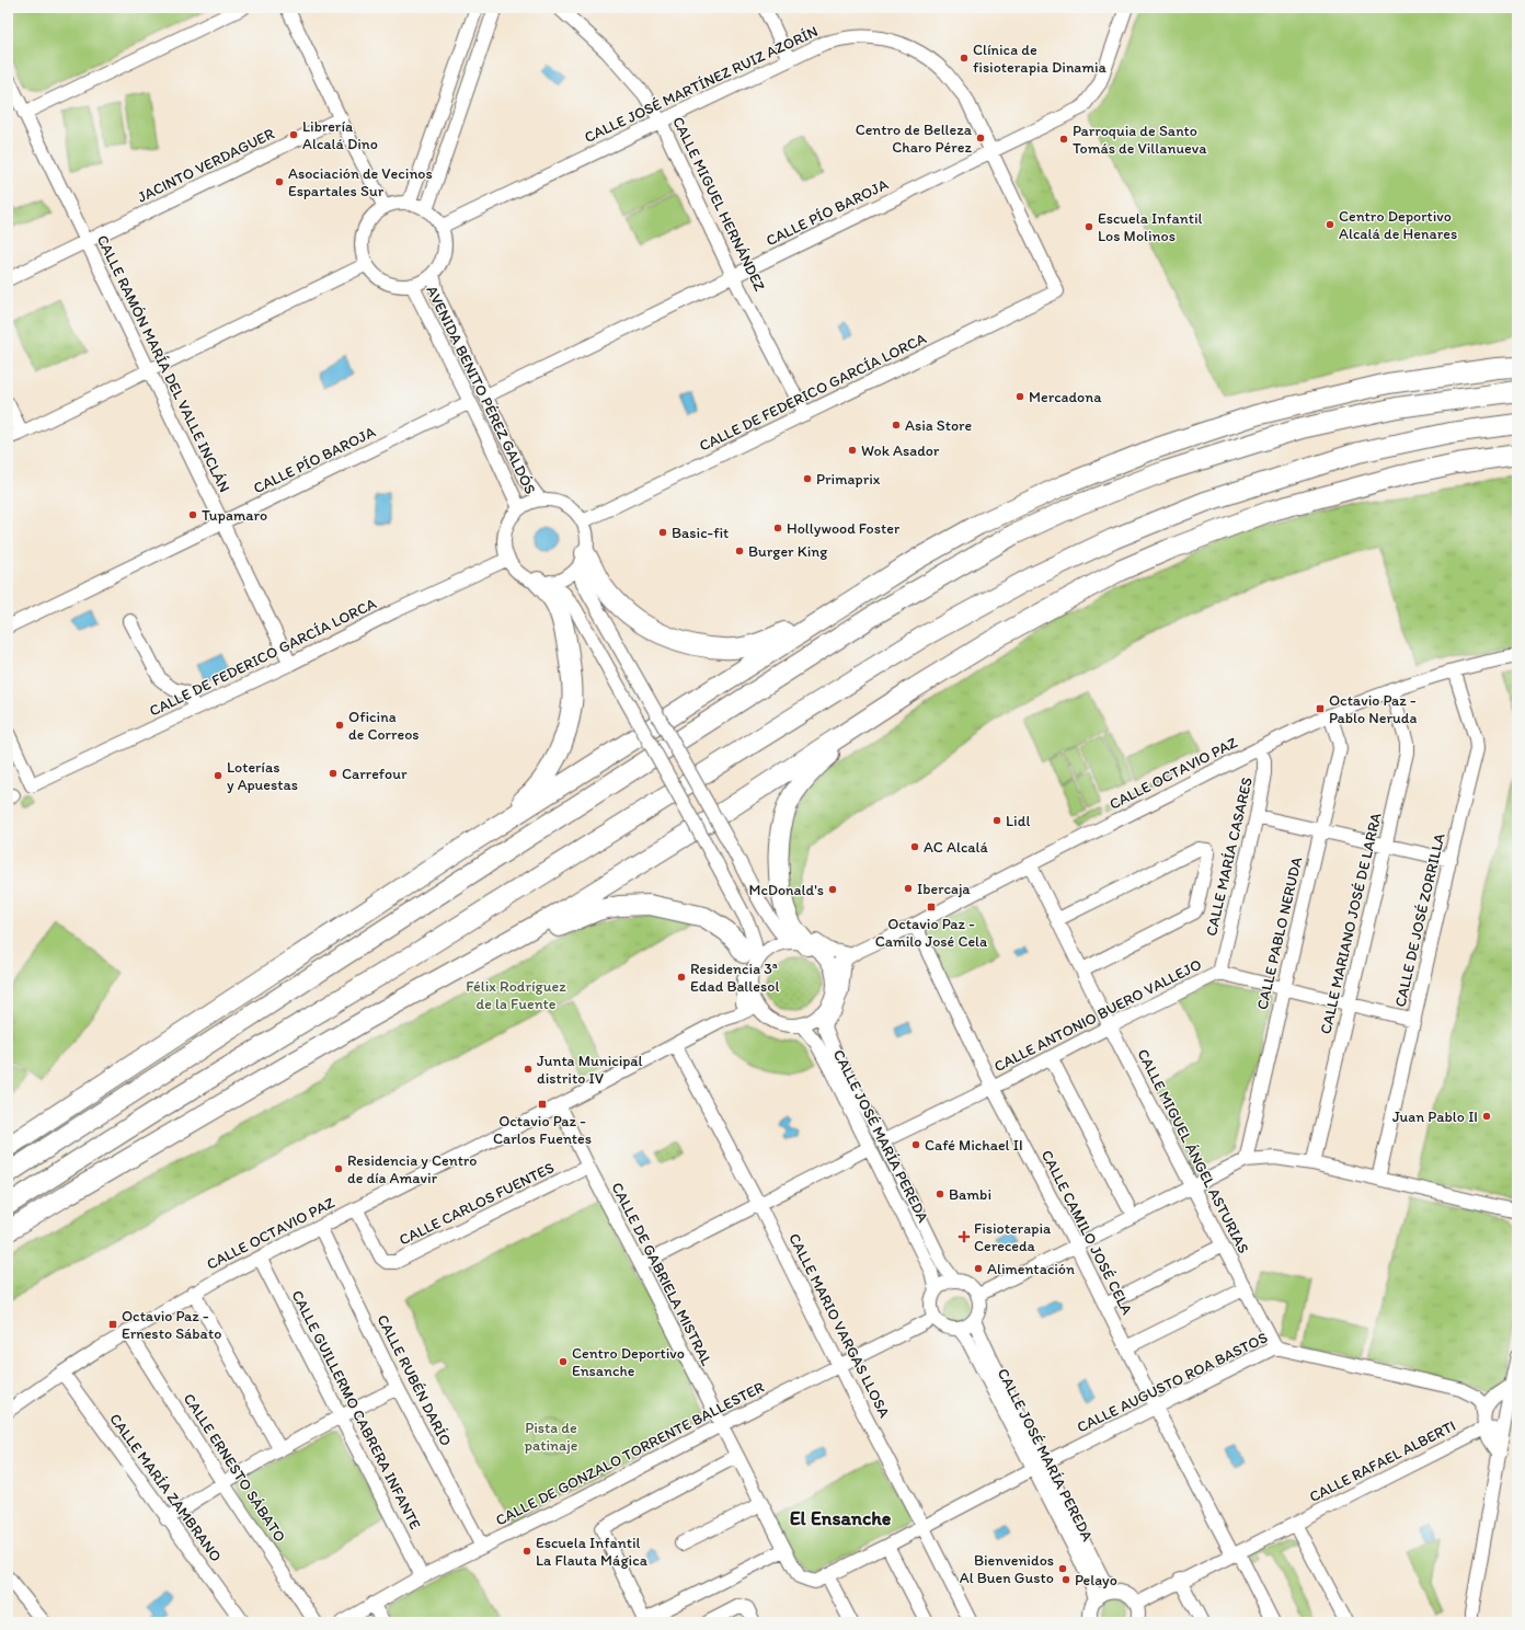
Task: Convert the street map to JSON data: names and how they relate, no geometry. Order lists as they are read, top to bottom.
{
  "streets": {
    "street": [
      "CALLE JOSÉ MARTÍNEZ RUIZ AZORÍN",
      "JACINTO VERDAGUER",
      "CALLE MIGUEL HERNÁNDEZ",
      "CALLE PÍO BAROJA",
      "CALLE RAMÓN MARÍA DEL VALLE INCLÁN",
      "AVENIDA BENITO PÉREZ GALDÓS",
      "CALLE DE FEDERICO GARCÍA LORCA",
      "CALLE OCTAVIO PAZ",
      "CALLE MARÍA CASARES",
      "CALLE DE JOSÉ ZORRILLA",
      "CALLE MARIANO JOSÉ DE LARRA",
      "CALLE PABLO NERUDA",
      "CALLE ANTONIO BUERO VALLEJO",
      "CALLE JOSÉ MARÍA PEREDA",
      "CALLE MIGUEL ÁNGEL ASTURIAS",
      "CALLE CARLOS FUENTES",
      "CALLE CAMILO JOSÉ CELA",
      "CALLE DE GABRIELA MISTRAL",
      "CALLE MARIO VARGAS LLOSA",
      "CALLE RUBÉN DARÍO",
      "CALLE AUGUSTO ROA BASTOS",
      "CALLE GUILLERMO CABRERA INFANTE",
      "CALLE DE GONZALO TORRENTE BALLESTER",
      "CALLE RAFAEL ALBERTI",
      "CALLE ERNESTO SÁBATO",
      "CALLE MARÍA ZAMBRANO"
    ]
  },
  "crossings": [
    ["CALLE JOSÉ MARTÍNEZ RUIZ AZORÍN", "CALLE MIGUEL HERNÁNDEZ"],
    ["CALLE JOSÉ MARTÍNEZ RUIZ AZORÍN", "CALLE PÍO BAROJA"],
    ["CALLE JOSÉ MARTÍNEZ RUIZ AZORÍN", "AVENIDA BENITO PÉREZ GALDÓS"],
    ["CALLE JOSÉ MARTÍNEZ RUIZ AZORÍN", "CALLE DE FEDERICO GARCÍA LORCA"],
    ["JACINTO VERDAGUER", "CALLE RAMÓN MARÍA DEL VALLE INCLÁN"],
    ["CALLE MIGUEL HERNÁNDEZ", "CALLE PÍO BAROJA"],
    ["CALLE MIGUEL HERNÁNDEZ", "CALLE DE FEDERICO GARCÍA LORCA"],
    ["CALLE PÍO BAROJA", "CALLE RAMÓN MARÍA DEL VALLE INCLÁN"],
    ["CALLE PÍO BAROJA", "AVENIDA BENITO PÉREZ GALDÓS"],
    ["CALLE RAMÓN MARÍA DEL VALLE INCLÁN", "CALLE DE FEDERICO GARCÍA LORCA"],
    ["AVENIDA BENITO PÉREZ GALDÓS", "CALLE DE FEDERICO GARCÍA LORCA"],
    ["CALLE OCTAVIO PAZ", "CALLE MARÍA CASARES"],
    ["CALLE OCTAVIO PAZ", "CALLE DE JOSÉ ZORRILLA"],
    ["CALLE OCTAVIO PAZ", "CALLE MARIANO JOSÉ DE LARRA"],
    ["CALLE OCTAVIO PAZ", "CALLE PABLO NERUDA"],
    ["CALLE OCTAVIO PAZ", "CALLE JOSÉ MARÍA PEREDA"],
    ["CALLE OCTAVIO PAZ", "CALLE MIGUEL ÁNGEL ASTURIAS"],
    ["CALLE OCTAVIO PAZ", "CALLE CARLOS FUENTES"],
    ["CALLE OCTAVIO PAZ", "CALLE CAMILO JOSÉ CELA"],
    ["CALLE OCTAVIO PAZ", "CALLE DE GABRIELA MISTRAL"],
    ["CALLE OCTAVIO PAZ", "CALLE MARIO VARGAS LLOSA"],
    ["CALLE OCTAVIO PAZ", "CALLE RUBÉN DARÍO"],
    ["CALLE OCTAVIO PAZ", "CALLE GUILLERMO CABRERA INFANTE"],
    ["CALLE OCTAVIO PAZ", "CALLE ERNESTO SÁBATO"],
    ["CALLE OCTAVIO PAZ", "CALLE MARÍA ZAMBRANO"],
    ["CALLE MARÍA CASARES", "CALLE ANTONIO BUERO VALLEJO"],
    ["CALLE DE JOSÉ ZORRILLA", "CALLE ANTONIO BUERO VALLEJO"],
    ["CALLE MARIANO JOSÉ DE LARRA", "CALLE ANTONIO BUERO VALLEJO"],
    ["CALLE PABLO NERUDA", "CALLE ANTONIO BUERO VALLEJO"],
    ["CALLE ANTONIO BUERO VALLEJO", "CALLE JOSÉ MARÍA PEREDA"],
    ["CALLE ANTONIO BUERO VALLEJO", "CALLE MIGUEL ÁNGEL ASTURIAS"],
    ["CALLE ANTONIO BUERO VALLEJO", "CALLE CAMILO JOSÉ CELA"],
    ["CALLE JOSÉ MARÍA PEREDA", "CALLE AUGUSTO ROA BASTOS"],
    ["CALLE JOSÉ MARÍA PEREDA", "CALLE DE GONZALO TORRENTE BALLESTER"],
    ["CALLE MIGUEL ÁNGEL ASTURIAS", "CALLE AUGUSTO ROA BASTOS"],
    ["CALLE CARLOS FUENTES", "CALLE DE GABRIELA MISTRAL"],
    ["CALLE CAMILO JOSÉ CELA", "CALLE AUGUSTO ROA BASTOS"],
    ["CALLE CAMILO JOSÉ CELA", "CALLE RAFAEL ALBERTI"],
    ["CALLE DE GABRIELA MISTRAL", "CALLE DE GONZALO TORRENTE BALLESTER"],
    ["CALLE MARIO VARGAS LLOSA", "CALLE DE GONZALO TORRENTE BALLESTER"],
    ["CALLE RUBÉN DARÍO", "CALLE DE GONZALO TORRENTE BALLESTER"],
    ["CALLE AUGUSTO ROA BASTOS", "CALLE RAFAEL ALBERTI"],
    ["CALLE GUILLERMO CABRERA INFANTE", "CALLE DE GONZALO TORRENTE BALLESTER"]
  ],
  "districts": ["El Ensanche"],
  "parks": ["Félix Rodríguez de la Fuente", "Pista de patinaje"],
  "places": {
    "other": [
      "Clínica de fisioterapia Dinamia",
      "Librería Alcalá Dino",
      "Centro de Belleza Charo Pérez",
      "Parroquia de Santo Tomás de Villanueva",
      "Asociación de Vecinos Espartales Sur",
      "Centro Deportivo Alcalá de Henares",
      "Escuela Infantil Los Molinos",
      "Mercadona",
      "Asia Store",
      "Wok Asador",
      "Primaprix",
      "Tupamaro",
      "Hollywood Foster",
      "Basic-fit",
      "Burger King",
      "Oficina de Correos",
      "Carrefour",
      "Loterías y Apuestas",
      "Lidl",
      "AC Alcalá",
      "Ibercaja",
      "McDonald's",
      "Residencia 3ª Edad Ballesol",
      "Junta Municipal distrito IV",
      "Juan Pablo II",
      "Café Michael II",
      "Residencia y Centro de día Amavir",
      "Bambi",
      "Alimentación",
      "Centro Deportivo Ensanche",
      "Escuela Infantil La Flauta Mágica",
      "Bienvenidos Al Buen Gusto",
      "Pelayo"
    ],
    "transit": [
      "Octavio Paz - Pablo Neruda",
      "Octavio Paz - Camilo José Cela",
      "Octavio Paz - Carlos Fuentes",
      "Octavio Paz - Ernesto Sábato"
    ],
    "health": ["Fisioterapia Cereceda"]
  }
}
